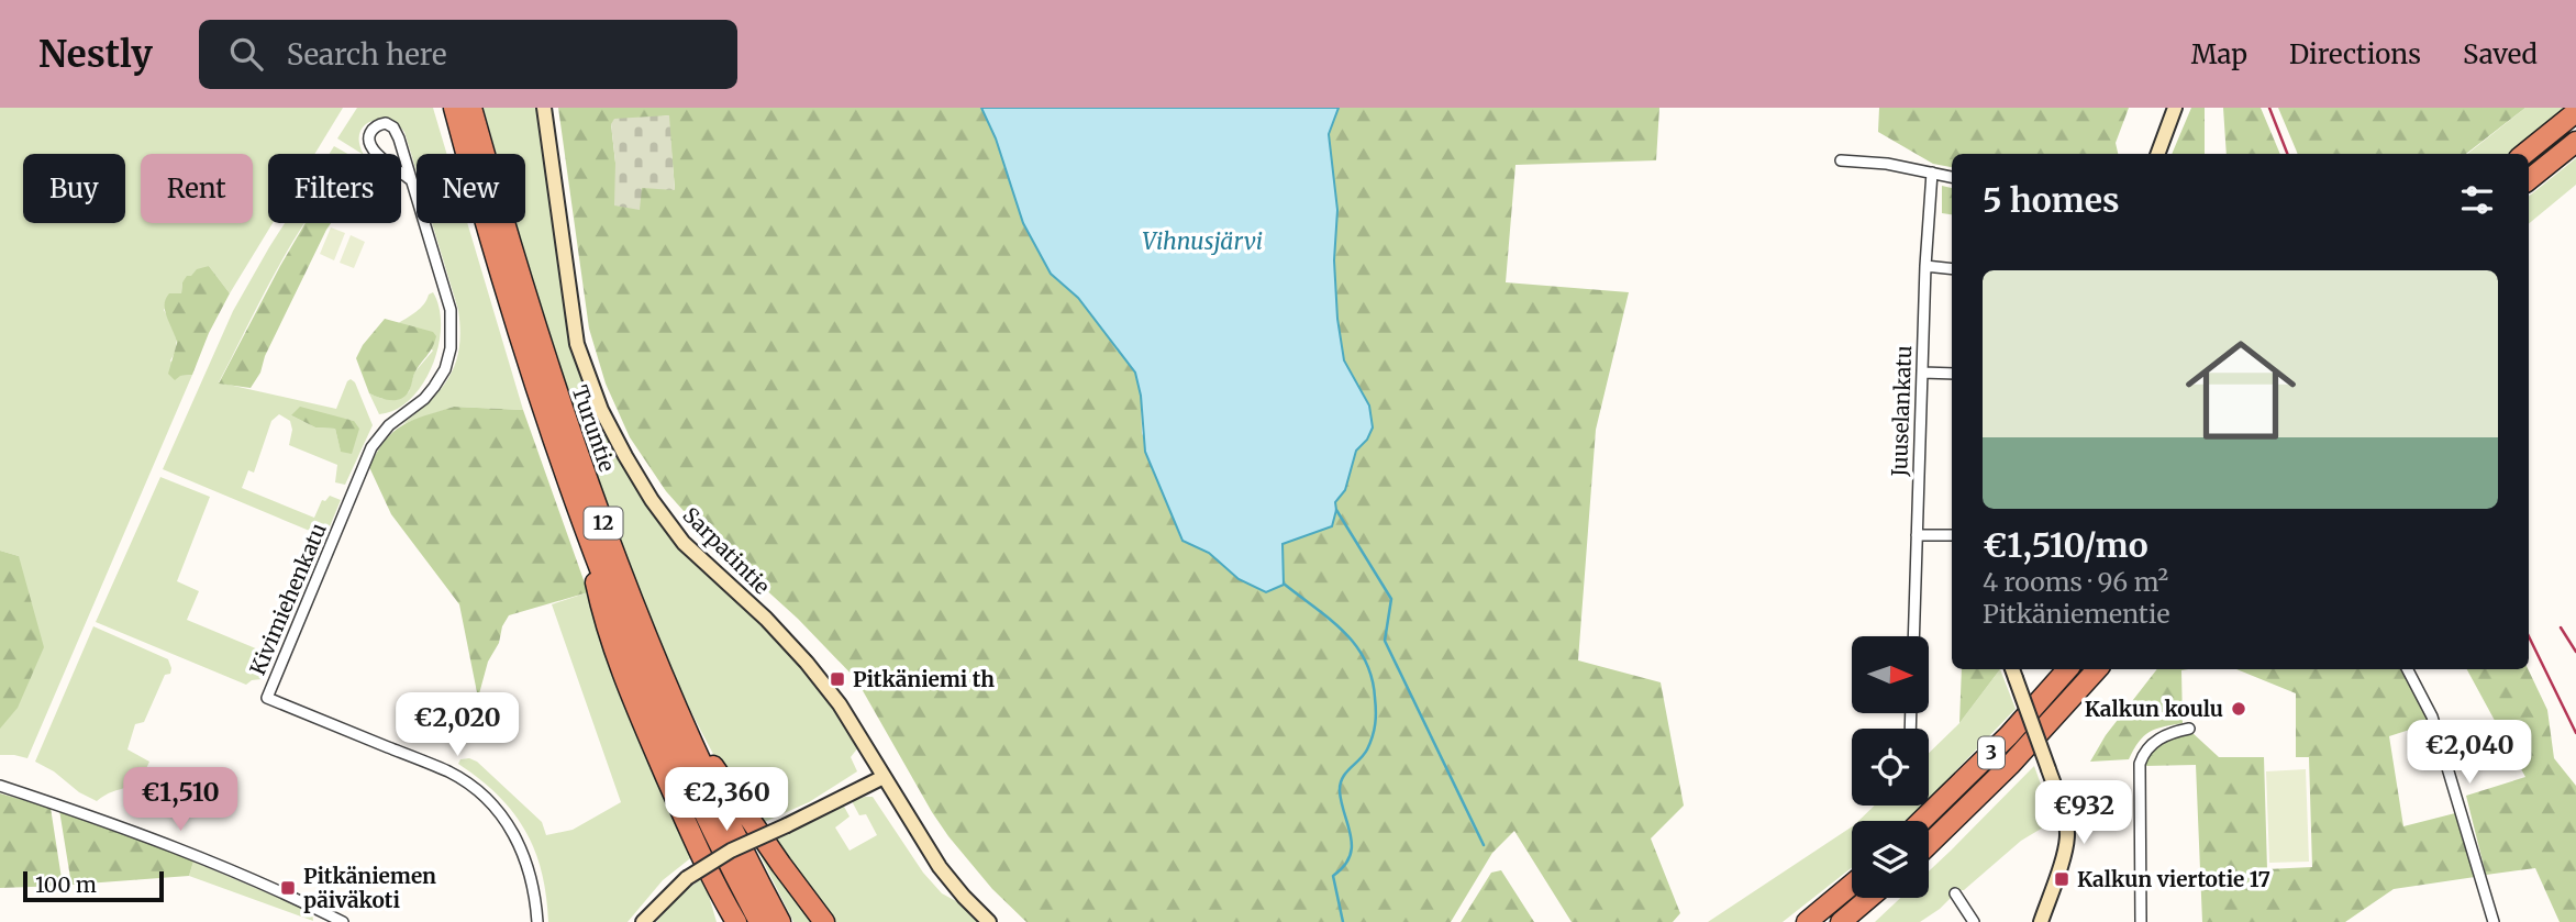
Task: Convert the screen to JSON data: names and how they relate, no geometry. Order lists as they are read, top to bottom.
{
  "streets": {
    "highway": ["Turuntie", "12", "3"],
    "main road": ["Sarpatintie"],
    "street": ["Juuselankatu", "Kivimiehenkatu"]
  },
  "water": ["Vihnusjärvi"],
  "places": {
    "transit": ["Pitkäniemi th", "Kalkun viertotie 17", "Pitkäniemen päiväkoti"],
    "other": ["Kalkun koulu"]
  },
  "scale_bar": "100 m",
  "north": "right",
  "page": {
    "header": "Nestly",
    "search": "Search here",
    "nav": ["Map", "Directions", "Saved"],
    "chip": [
      "Buy",
      "Rent",
      "Filters",
      "New"
    ],
    "heading": "5 homes",
    "list": [
      {
        "name": "€1,510/mo",
        "note": "4 rooms · 96 m² · Pitkäniementie"
      }
    ],
    "price": [
      "€2,020",
      "€2,040",
      "€1,510",
      "€2,360",
      "€932"
    ],
    "scale": "100 m"
  }
}
